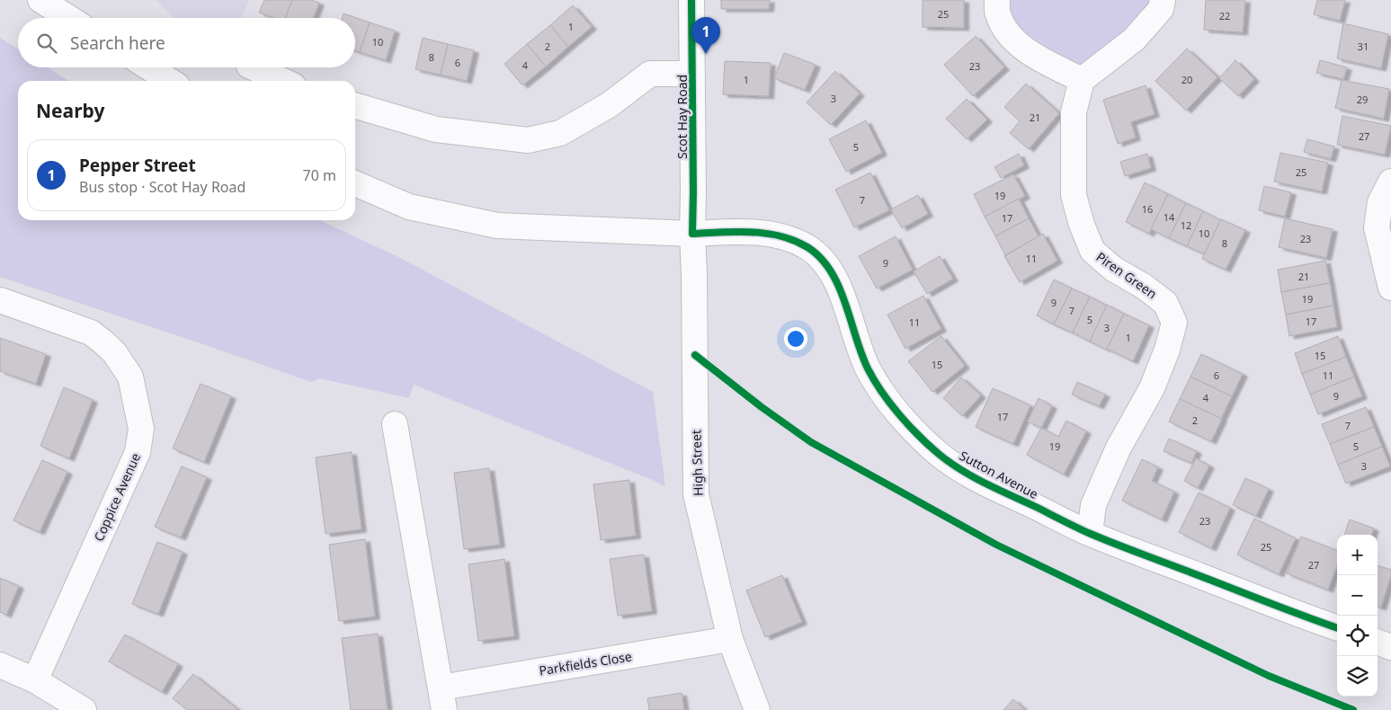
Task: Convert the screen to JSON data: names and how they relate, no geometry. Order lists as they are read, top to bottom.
{
  "streets": {
    "street": [
      "Scot Hay Road",
      "Piren Green",
      "High Street",
      "Sutton Avenue",
      "Coppice Avenue",
      "Parkfields Close"
    ]
  },
  "crossings": [
    ["Scot Hay Road", "High Street"],
    ["Scot Hay Road", "Sutton Avenue"],
    ["Piren Green", "Sutton Avenue"],
    ["High Street", "Sutton Avenue"],
    ["High Street", "Parkfields Close"]
  ],
  "house_numbers": [
    "25",
    "22",
    "1",
    "10",
    "2",
    "31",
    "8",
    "6",
    "4",
    "23",
    "1",
    "20",
    "3",
    "29",
    "21",
    "27",
    "5",
    "25",
    "19",
    "7",
    "16",
    "14",
    "17",
    "12",
    "10",
    "23",
    "8",
    "11",
    "9",
    "21",
    "19",
    "9",
    "7",
    "5",
    "17",
    "11",
    "3",
    "1",
    "15",
    "15",
    "6",
    "11",
    "9",
    "4",
    "17",
    "2",
    "7",
    "19",
    "5",
    "3",
    "23",
    "25",
    "27"
  ],
  "page": {
    "pins": "1",
    "search": "Search here",
    "heading": "Nearby",
    "list": [
      {
        "mark": "1",
        "name": "Pepper Street",
        "note": "Bus stop · Scot Hay Road",
        "value": "70 m"
      }
    ],
    "map_buttons": ["+", "−"]
  }
}
